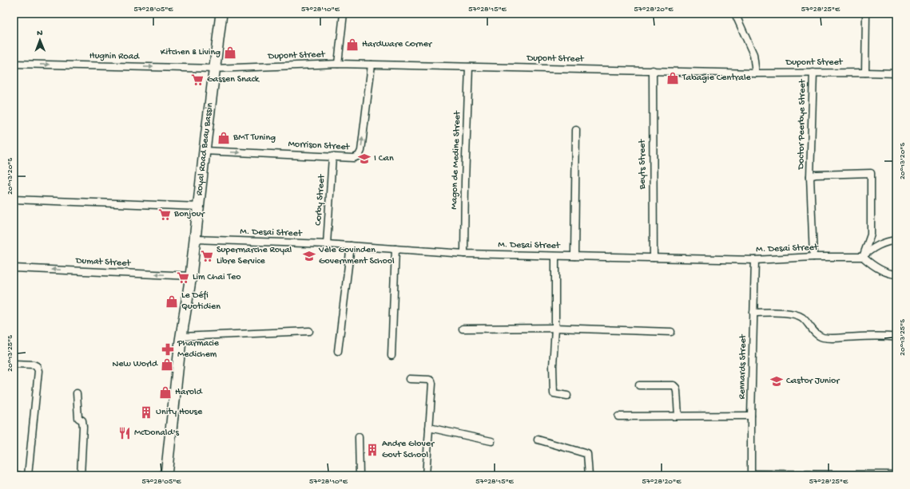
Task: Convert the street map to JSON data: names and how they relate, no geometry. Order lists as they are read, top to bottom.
{
  "streets": {
    "main road": ["Royal Road Beau Bassin"],
    "street": [
      "Dupont Street",
      "Hugnin Road",
      "Doctor Peerbye Street",
      "Morrison Street",
      "Magon de Medine Street",
      "Beyts Street",
      "Corby Street",
      "M. Desai Street",
      "Dumat Street",
      "Rennards Street"
    ]
  },
  "crossings": [
    ["Dupont Street", "Hugnin Road"],
    ["Dupont Street", "Doctor Peerbye Street"],
    ["Dupont Street", "Morrison Street"],
    ["Dupont Street", "Royal Road Beau Bassin"],
    ["Dupont Street", "Magon de Medine Street"],
    ["Dupont Street", "Beyts Street"],
    ["Hugnin Road", "Royal Road Beau Bassin"],
    ["Doctor Peerbye Street", "M. Desai Street"],
    ["Morrison Street", "Royal Road Beau Bassin"],
    ["Morrison Street", "Corby Street"],
    ["Royal Road Beau Bassin", "M. Desai Street"],
    ["Royal Road Beau Bassin", "Dumat Street"],
    ["Magon de Medine Street", "M. Desai Street"],
    ["Beyts Street", "M. Desai Street"],
    ["Corby Street", "M. Desai Street"],
    ["M. Desai Street", "Rennards Street"]
  ],
  "one_way": ["Hugnin Road", "Dumat Street"],
  "places": {
    "shop": [
      "Hardware Corner",
      "Kitchen & Living",
      "Tabagie Centrale",
      "BMT Tuning",
      "Le Défi Quotidien",
      "New World",
      "Harold"
    ],
    "supermarket": [
      "Gassen Snack",
      "Bonjour",
      "Supermarche Royal Libre Service",
      "Lim Chai Teo"
    ],
    "school or university": ["I Can", "Vèle Govinden Government School", "Castor Junior"],
    "pharmacy": ["Pharmacie Medichem"],
    "building": ["Unity House", "Andre Glover Govt School"],
    "restaurant": ["McDonald's"]
  },
  "north": "top",
  "coordinates": [
    "57°28'05\"E",
    "57°28'10\"E",
    "57°28'15\"E",
    "57°28'20\"E",
    "57°28'25\"E",
    "20°13'20\"S",
    "20°13'25\"S"
  ]
}
